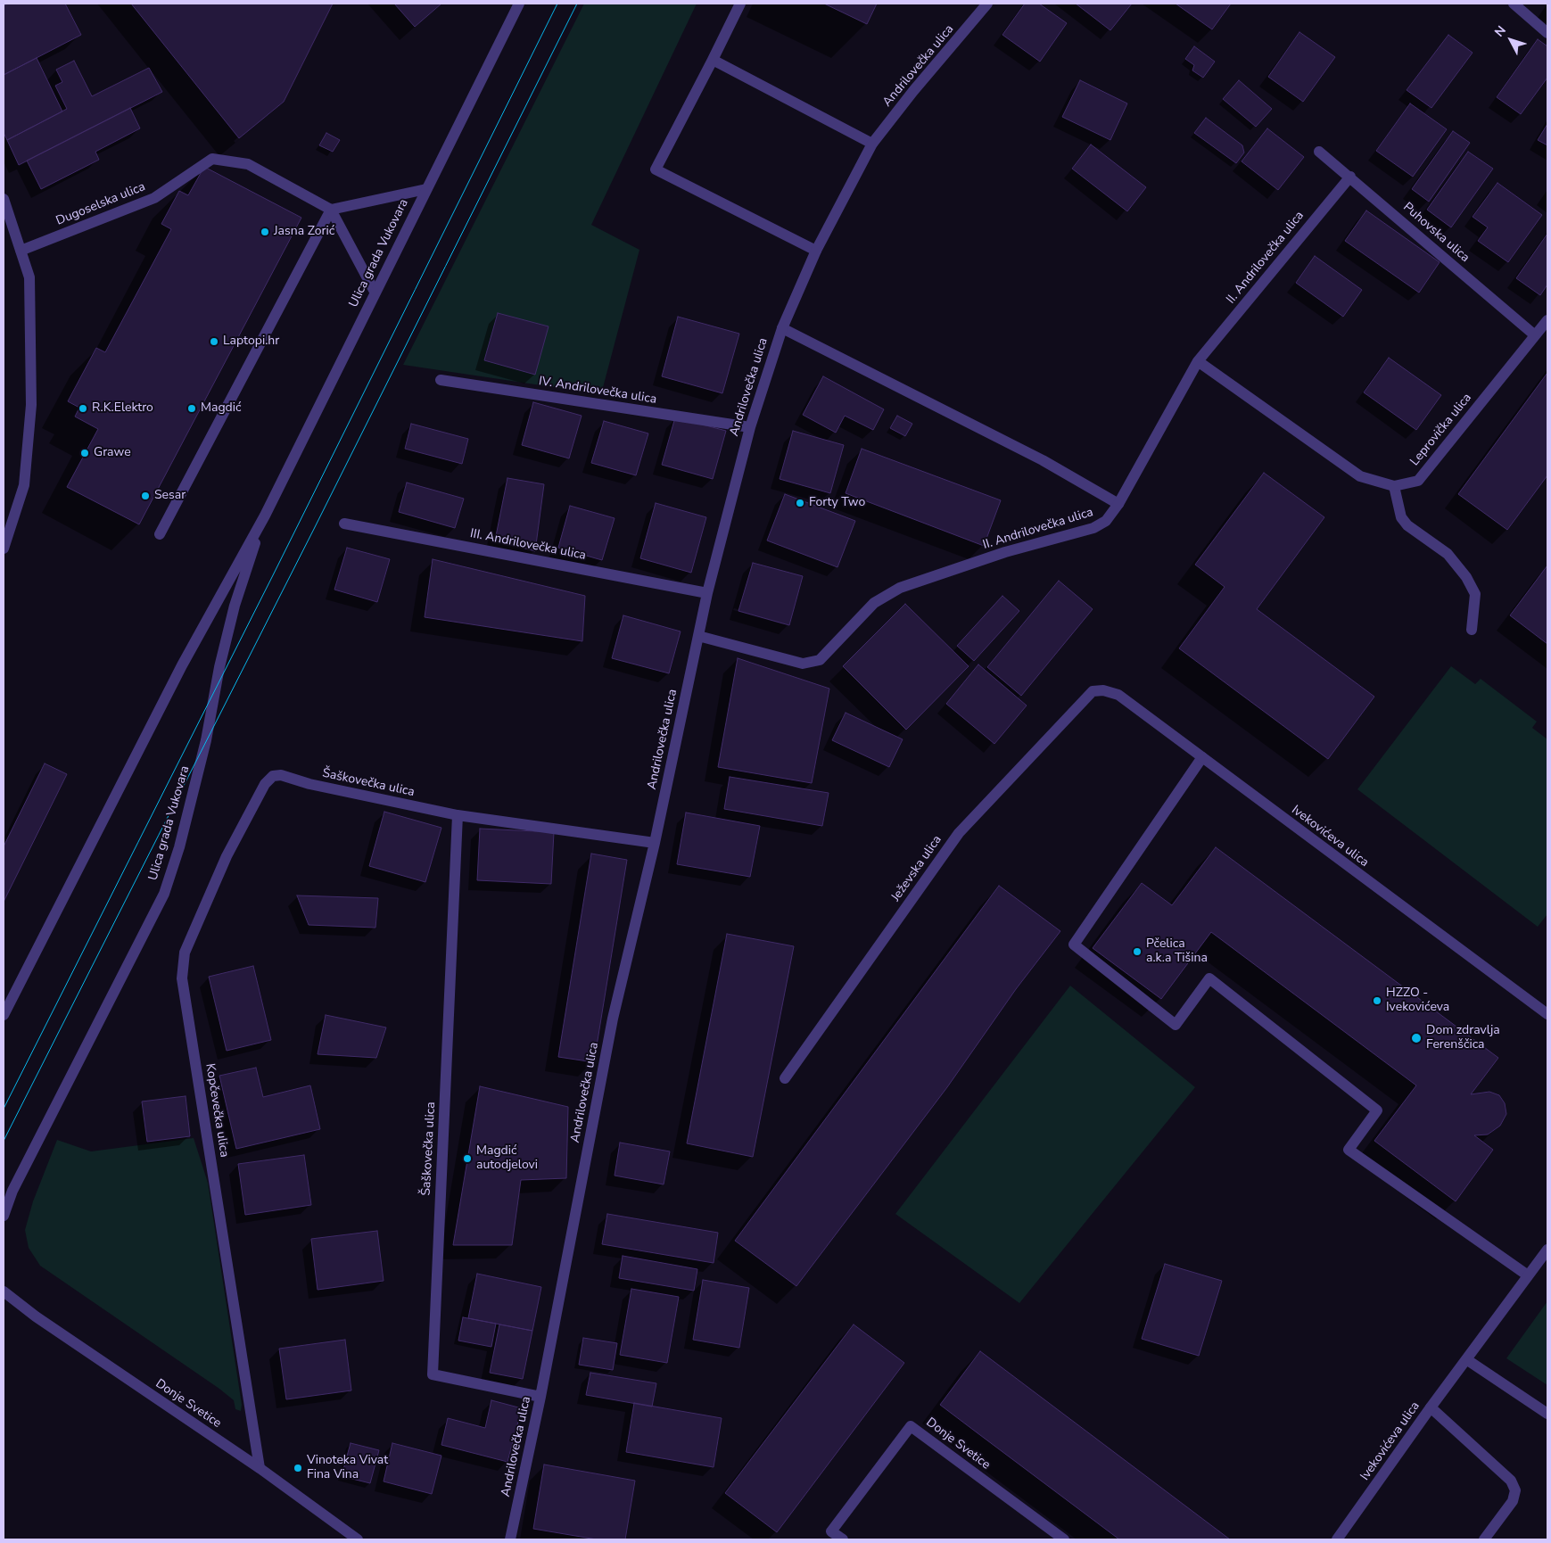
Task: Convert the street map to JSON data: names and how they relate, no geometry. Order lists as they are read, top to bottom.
{
  "streets": {
    "street": [
      "Andrilovečka ulica",
      "Dugoselska ulica",
      "Puhovska ulica",
      "Ulica grada Vukovara",
      "II. Andrilovečka ulica",
      "IV. Andrilovečka ulica",
      "Leprovička ulica",
      "III. Andrilovečka ulica",
      "Šaškovečka ulica",
      "Ivekovićeva ulica",
      "Ježevska ulica",
      "Kopčevečka ulica",
      "Donje Svetice"
    ]
  },
  "crossings": [
    ["Andrilovečka ulica", "II. Andrilovečka ulica"],
    ["Andrilovečka ulica", "IV. Andrilovečka ulica"],
    ["Andrilovečka ulica", "III. Andrilovečka ulica"],
    ["Andrilovečka ulica", "Šaškovečka ulica"],
    ["Puhovska ulica", "II. Andrilovečka ulica"],
    ["Puhovska ulica", "Leprovička ulica"],
    ["II. Andrilovečka ulica", "Leprovička ulica"],
    ["Šaškovečka ulica", "Kopčevečka ulica"],
    ["Ivekovićeva ulica", "Ježevska ulica"],
    ["Kopčevečka ulica", "Donje Svetice"]
  ],
  "places": [
    "Jasna Zorić",
    "Laptopi.hr",
    "R.K.Elektro",
    "Magdić",
    "Grawe",
    "Sesar",
    "Forty Two",
    "Pčelica a.k.a Tišina",
    "HZZO - Ivekovićeva",
    "Dom zdravlja Ferenščica",
    "Magdić autodjelovi",
    "Vinoteka Vivat Fina Vina"
  ],
  "north": "top left"
}
